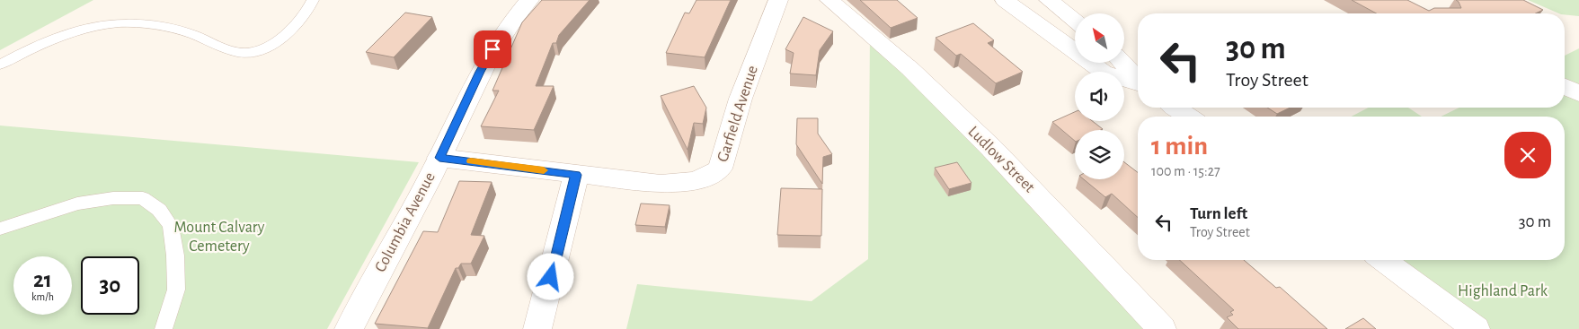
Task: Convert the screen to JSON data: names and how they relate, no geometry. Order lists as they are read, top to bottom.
{
  "streets": {
    "street": ["Garfield Avenue", "Ludlow Street", "Columbia Avenue"]
  },
  "crossings": [
    ["Garfield Avenue", "Columbia Avenue"]
  ],
  "parks": ["Mount Calvary Cemetery", "Highland Park"],
  "north": "top left",
  "page": {
    "turn": ["30 m", "Troy Street"],
    "heading": ["1 min", "100 m · 15:27"],
    "list": [
      {
        "name": "Turn left",
        "note": "Troy Street",
        "value": "30 m"
      }
    ],
    "speed": "21 km/h",
    "limit": "30"
  }
}
